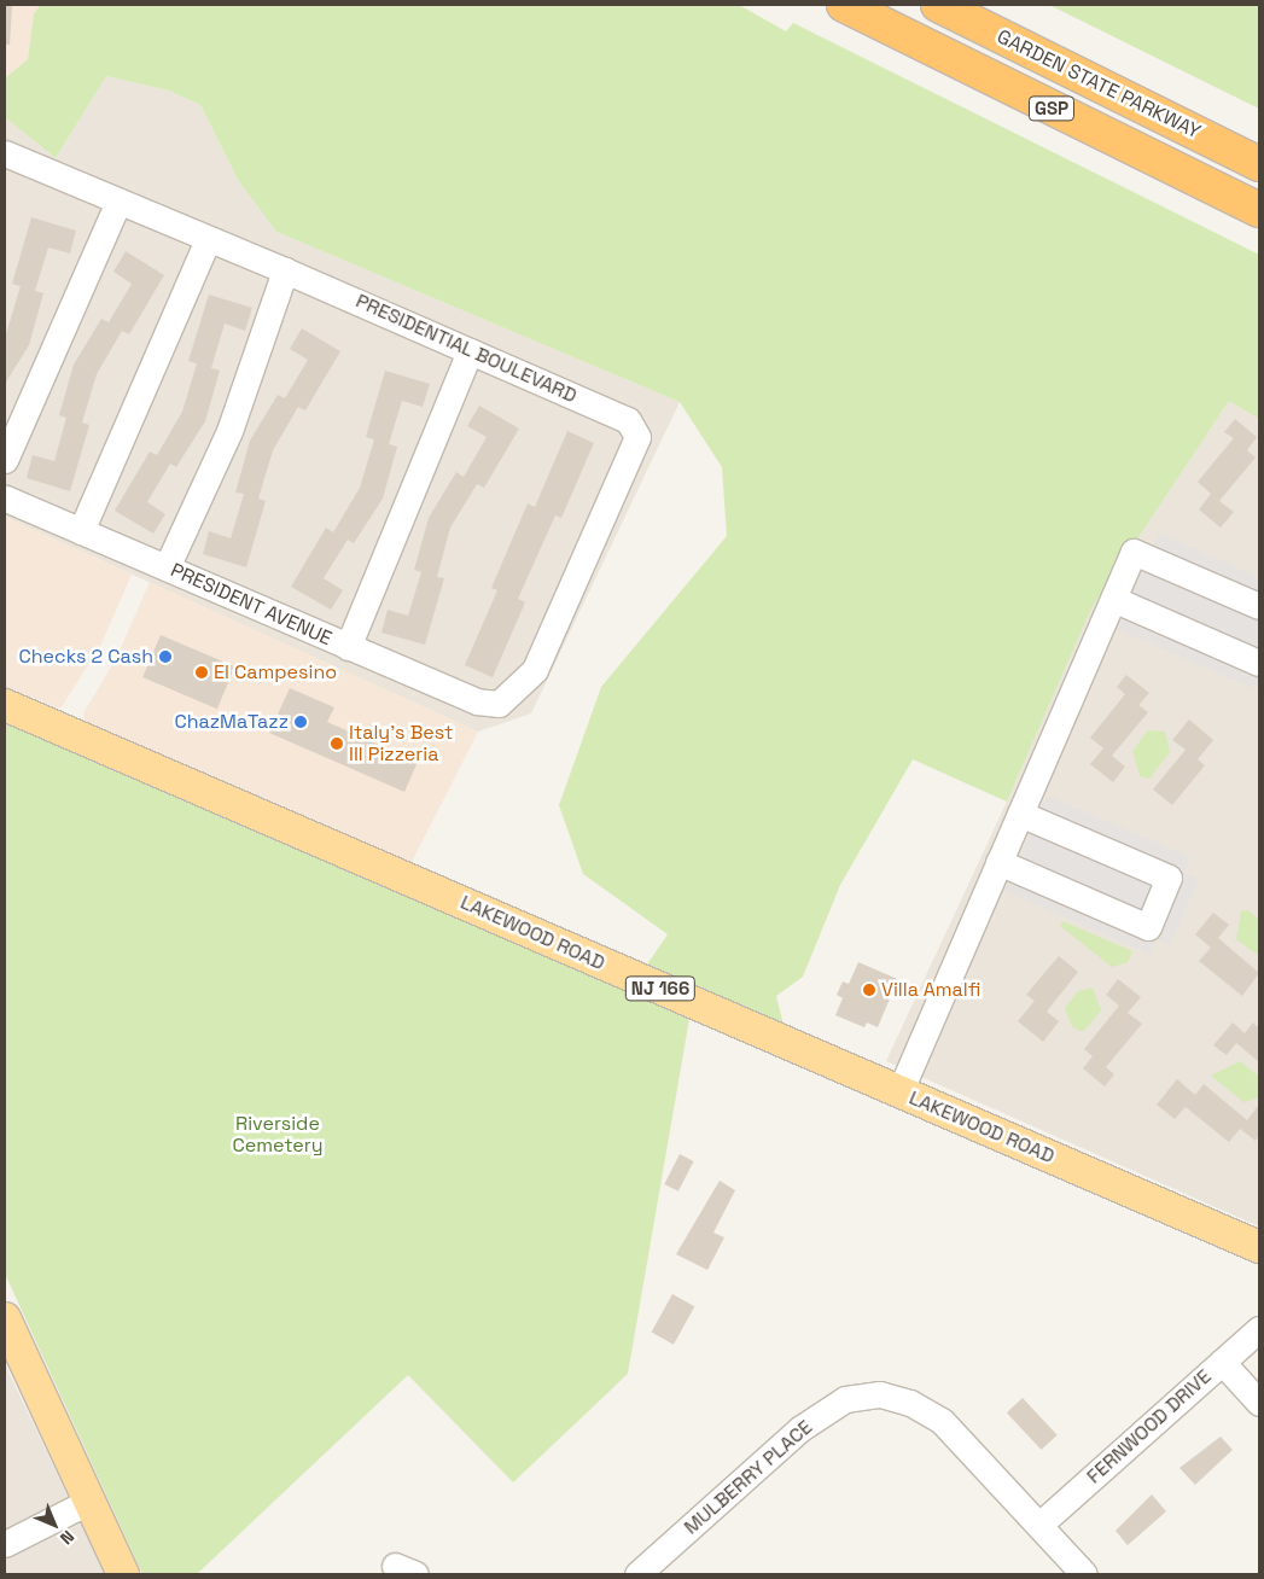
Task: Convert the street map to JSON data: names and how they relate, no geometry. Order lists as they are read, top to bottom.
{
  "streets": {
    "highway": ["GARDEN STATE PARKWAY", "GSP"],
    "main road": ["LAKEWOOD ROAD", "NJ 166"],
    "street": [
      "PRESIDENTIAL BOULEVARD",
      "PRESIDENT AVENUE",
      "FERNWOOD DRIVE",
      "MULBERRY PLACE"
    ]
  },
  "crossings": [
    ["PRESIDENTIAL BOULEVARD", "PRESIDENT AVENUE"],
    ["FERNWOOD DRIVE", "MULBERRY PLACE"]
  ],
  "parks": ["Riverside Cemetery"],
  "places": [
    "Checks 2 Cash",
    "El Campesino",
    "ChazMaTazz",
    "Italy's Best III Pizzeria",
    "Villa Amalfi"
  ],
  "north": "bottom right"
}
